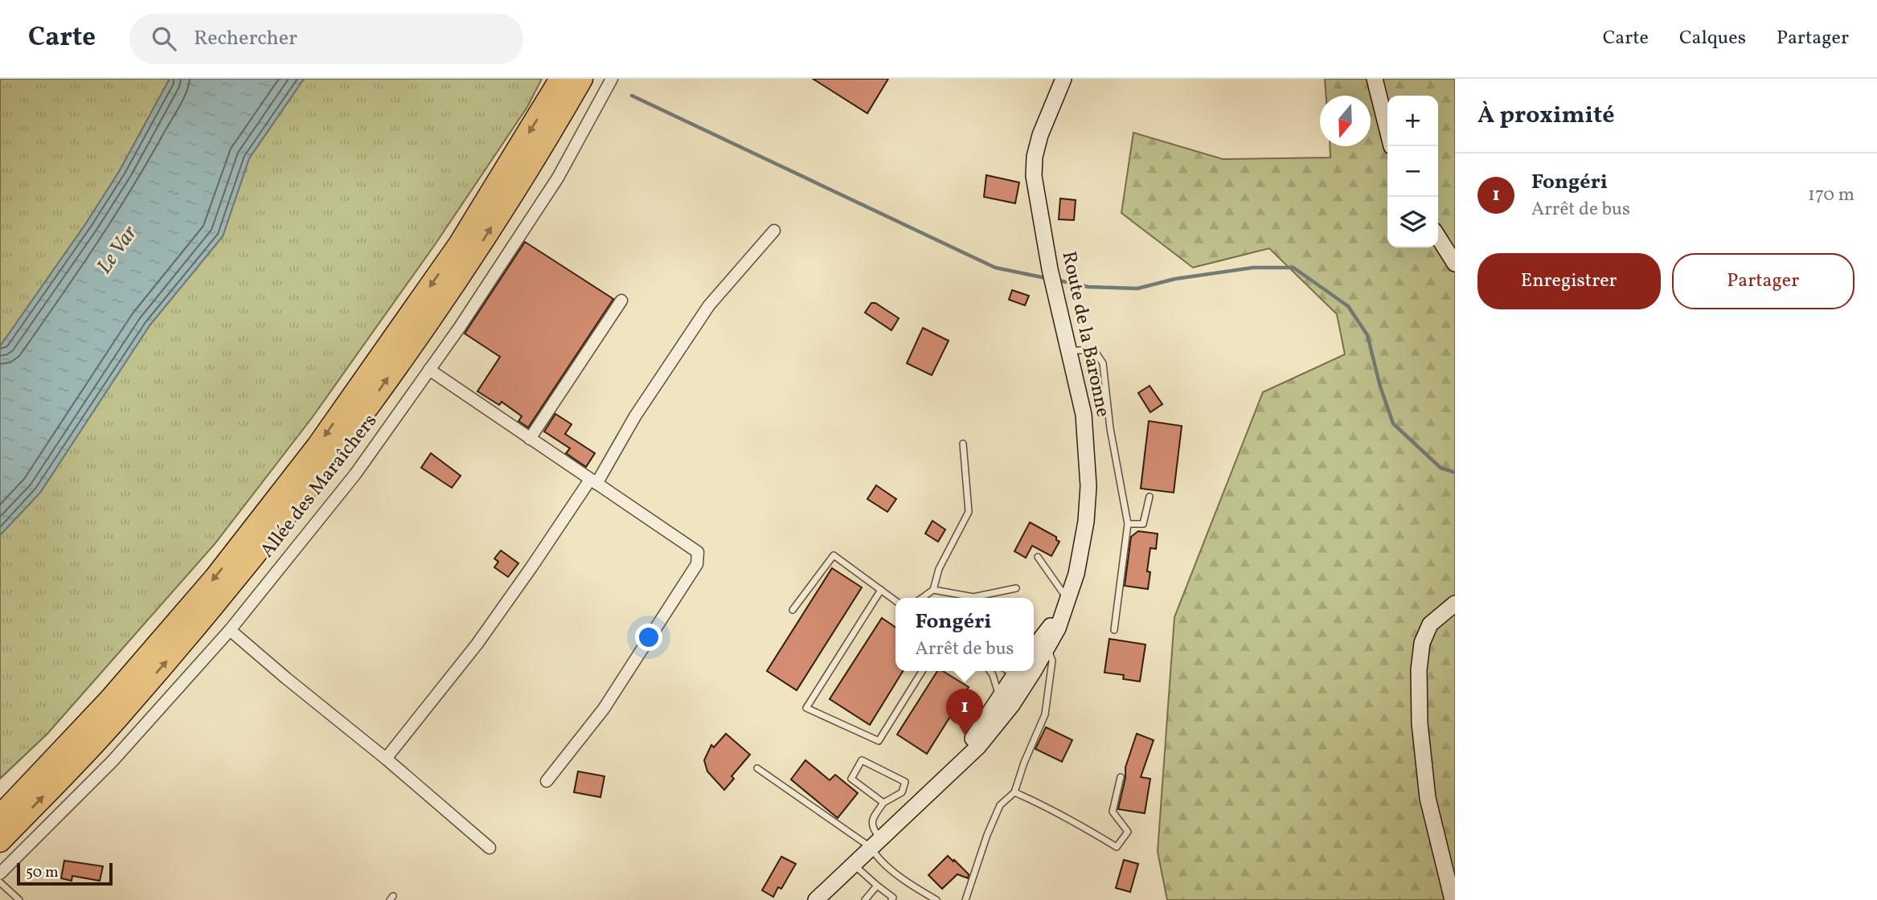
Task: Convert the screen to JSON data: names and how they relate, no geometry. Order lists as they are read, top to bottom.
{
  "streets": {
    "main road": ["Route de la Baronne"],
    "street": ["Allée des Maraîchers"]
  },
  "water": ["Le Var"],
  "scale_bar": "50 m",
  "north": "bottom",
  "page": {
    "header": "Carte",
    "search": "Rechercher",
    "nav": ["Carte", "Calques", "Partager"],
    "heading": "À proximité",
    "map_buttons": ["+", "−"],
    "list": [
      {
        "mark": "1",
        "name": "Fongéri",
        "note": "Arrêt de bus",
        "value": "170 m"
      }
    ],
    "buttons": ["Enregistrer", "Partager"],
    "popup": ["Fongéri", "Arrêt de bus"],
    "pins": "1",
    "scale": "50 m"
  }
}
